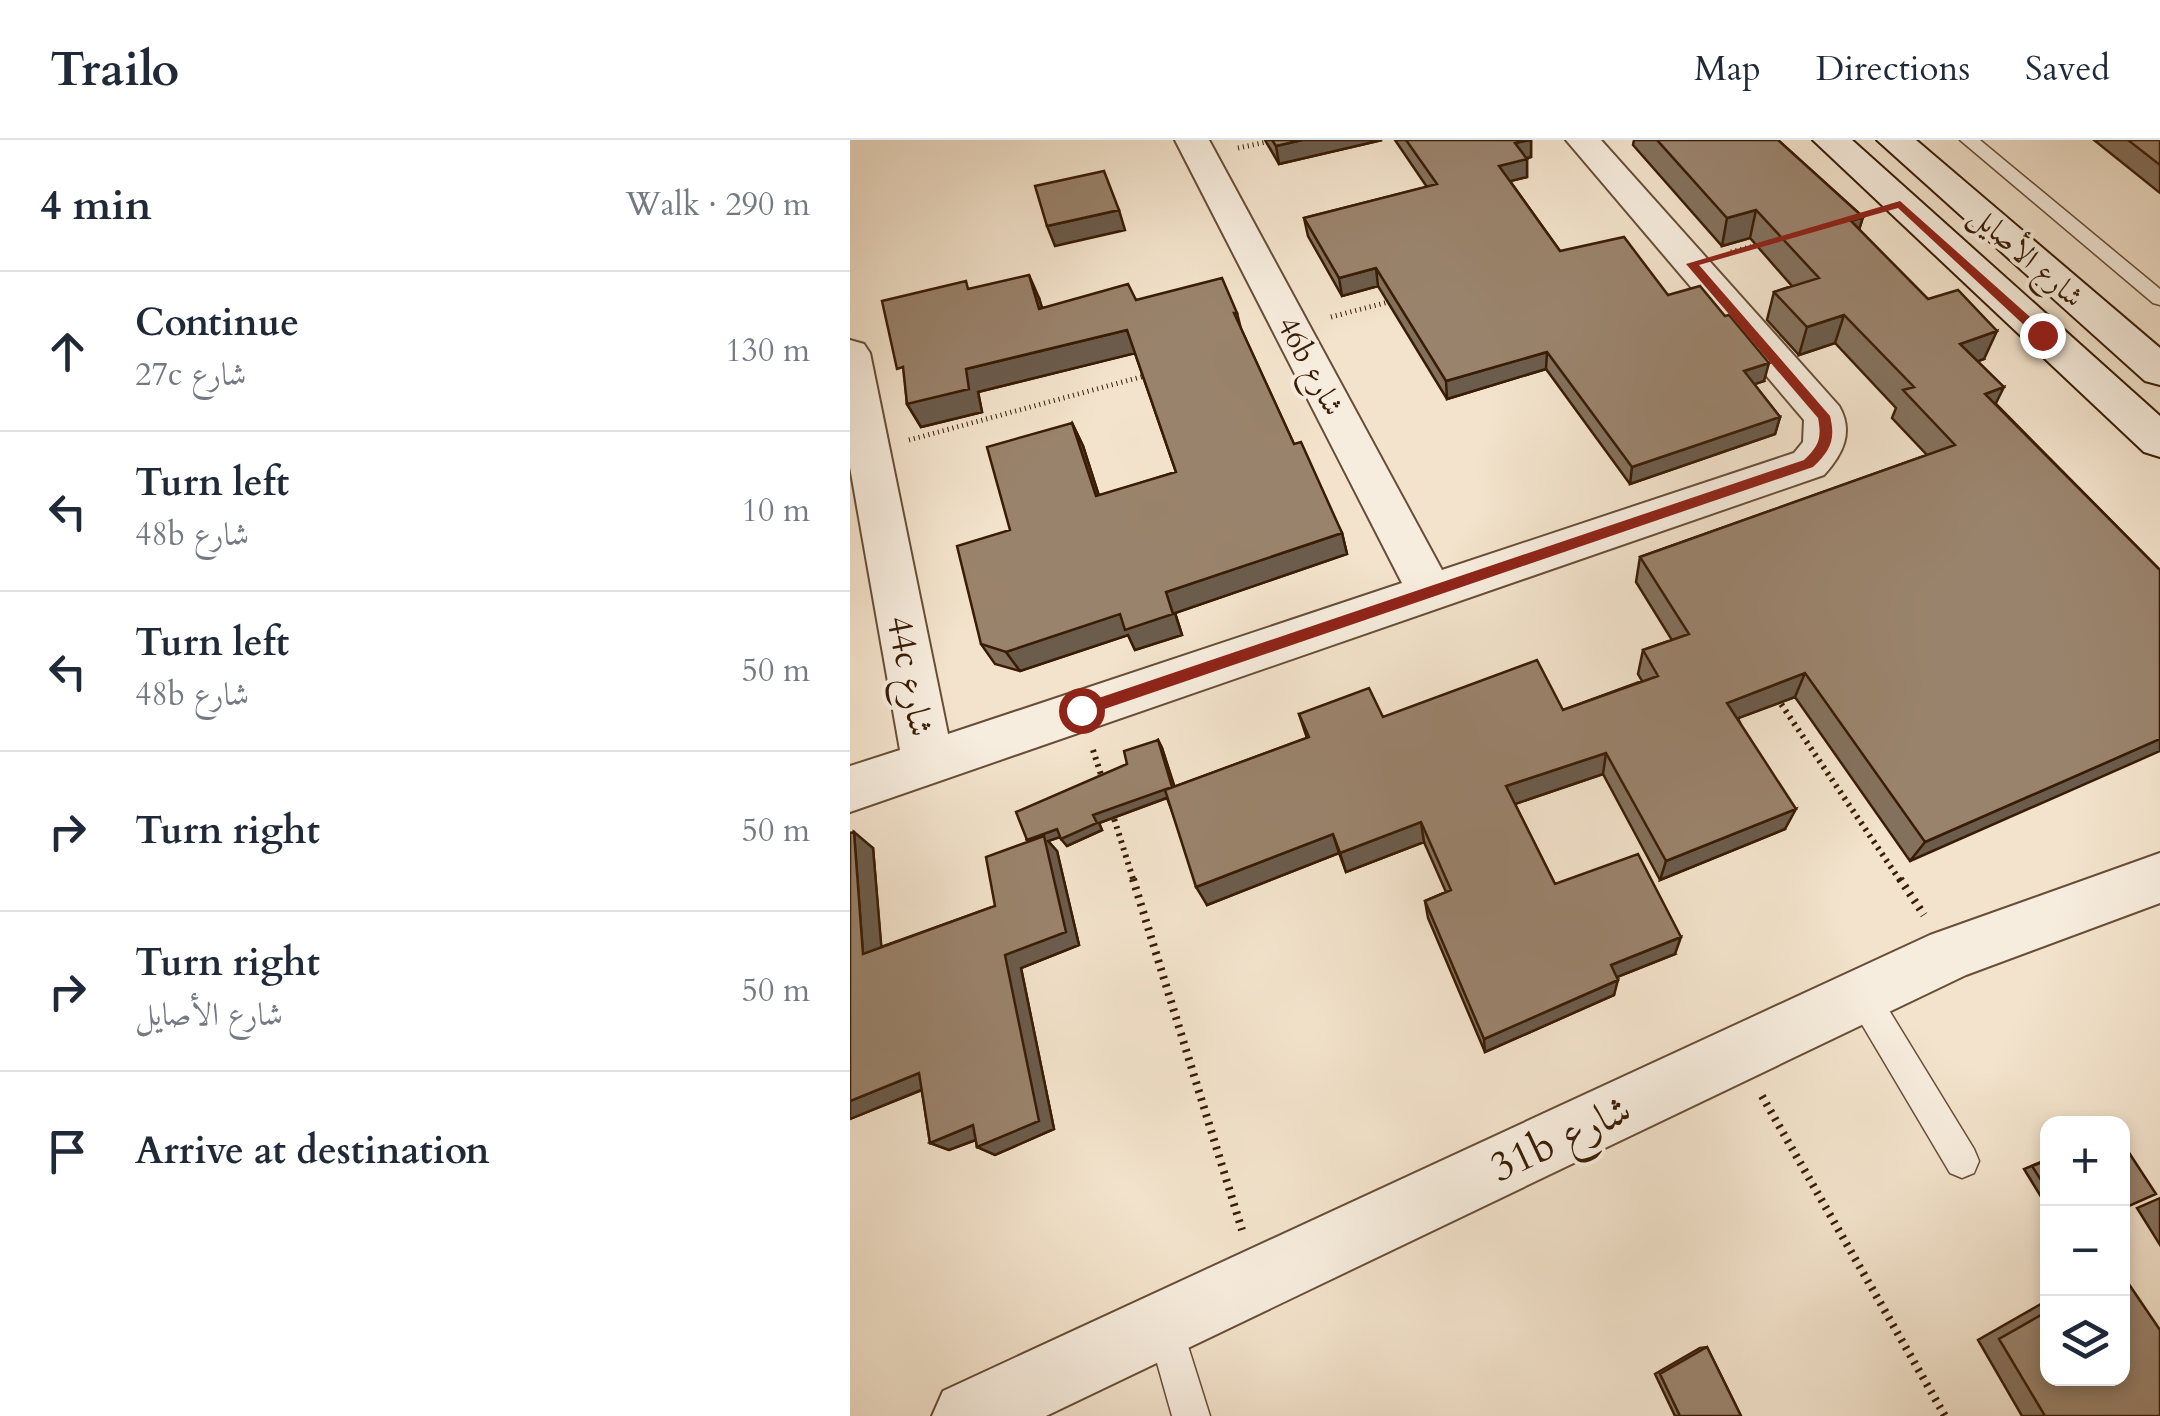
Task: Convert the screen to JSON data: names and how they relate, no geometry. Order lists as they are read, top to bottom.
{
  "streets": {
    "main road": ["شارع الأصايل"],
    "street": ["46b شارع", "44c شارع", "31b شارع"]
  },
  "page": {
    "header": "Trailo",
    "nav": ["Map", "Directions", "Saved"],
    "heading": ["4 min", "Walk · 290 m"],
    "list": [
      ["Continue", "27c شارع", "130 m"],
      ["Turn left", "48b شارع", "10 m"],
      ["Turn left", "48b شارع", "50 m"],
      ["Turn right", "50 m"],
      ["Turn right", "شارع الأصايل", "50 m"],
      "Arrive at destination"
    ],
    "map_buttons": ["+", "−"]
  }
}
